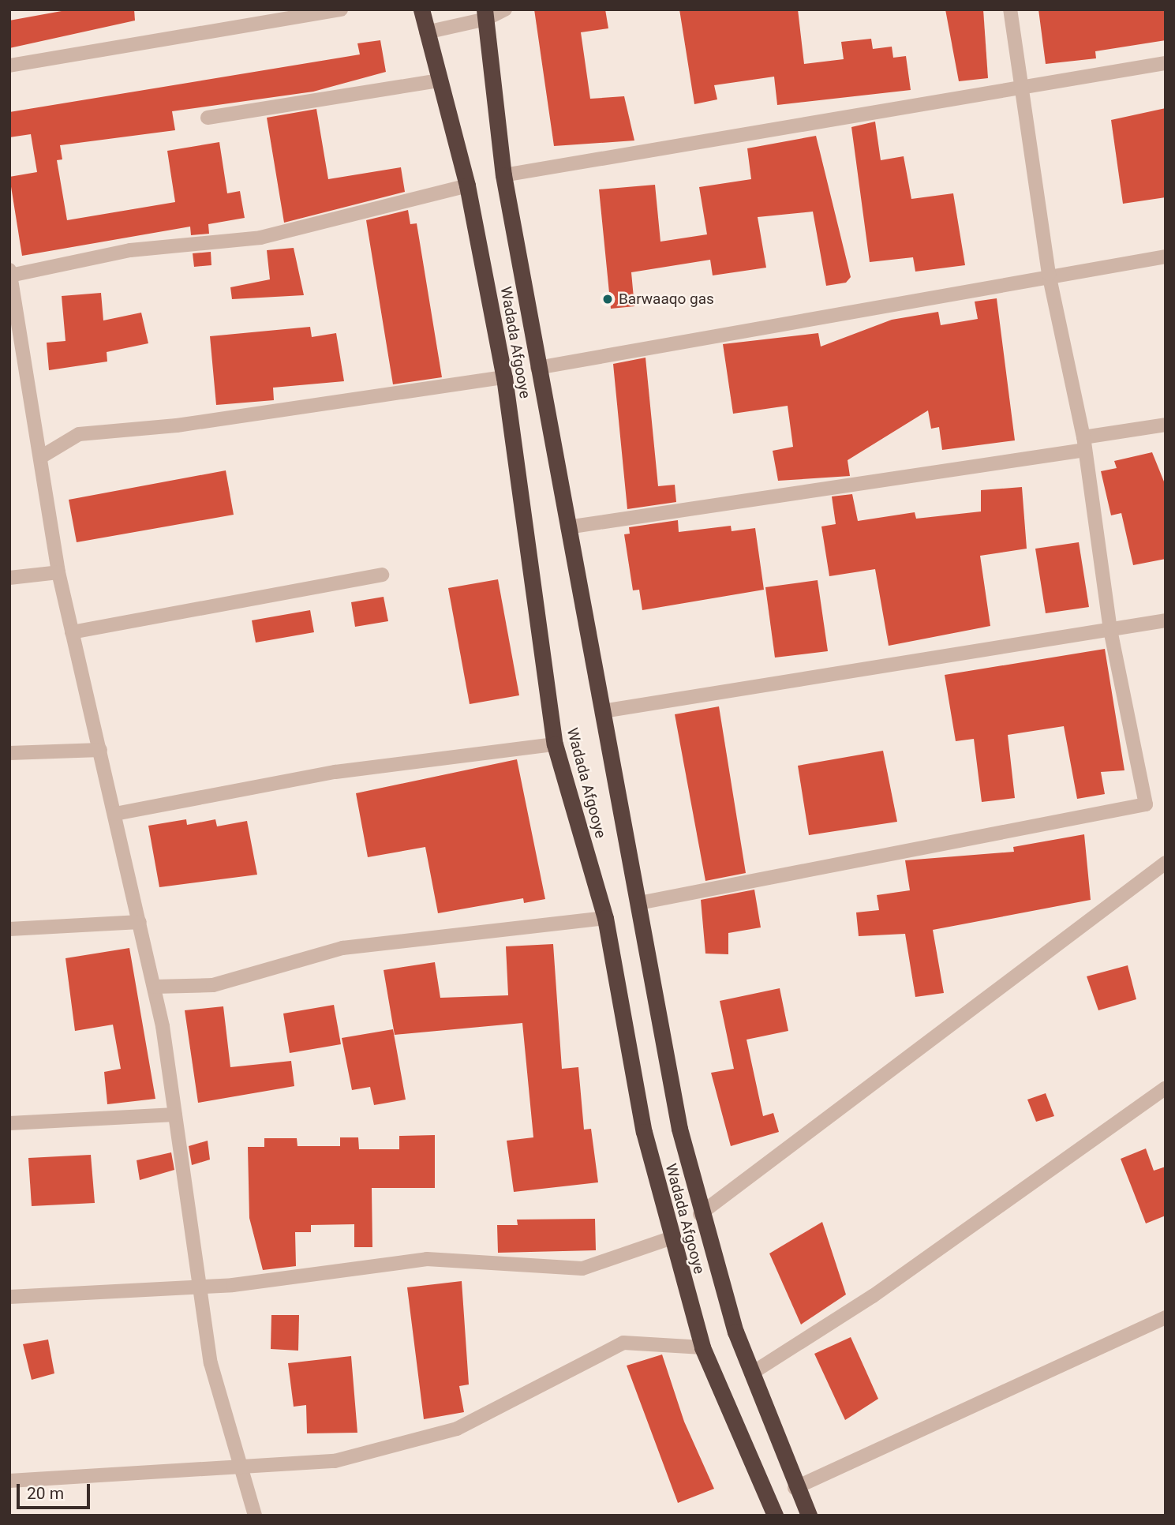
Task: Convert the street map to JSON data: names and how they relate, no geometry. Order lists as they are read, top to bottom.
{
  "streets": {
    "highway": ["Wadada Afgooye"]
  },
  "places": ["Barwaaqo gas"],
  "scale_bar": "20 m"
}
